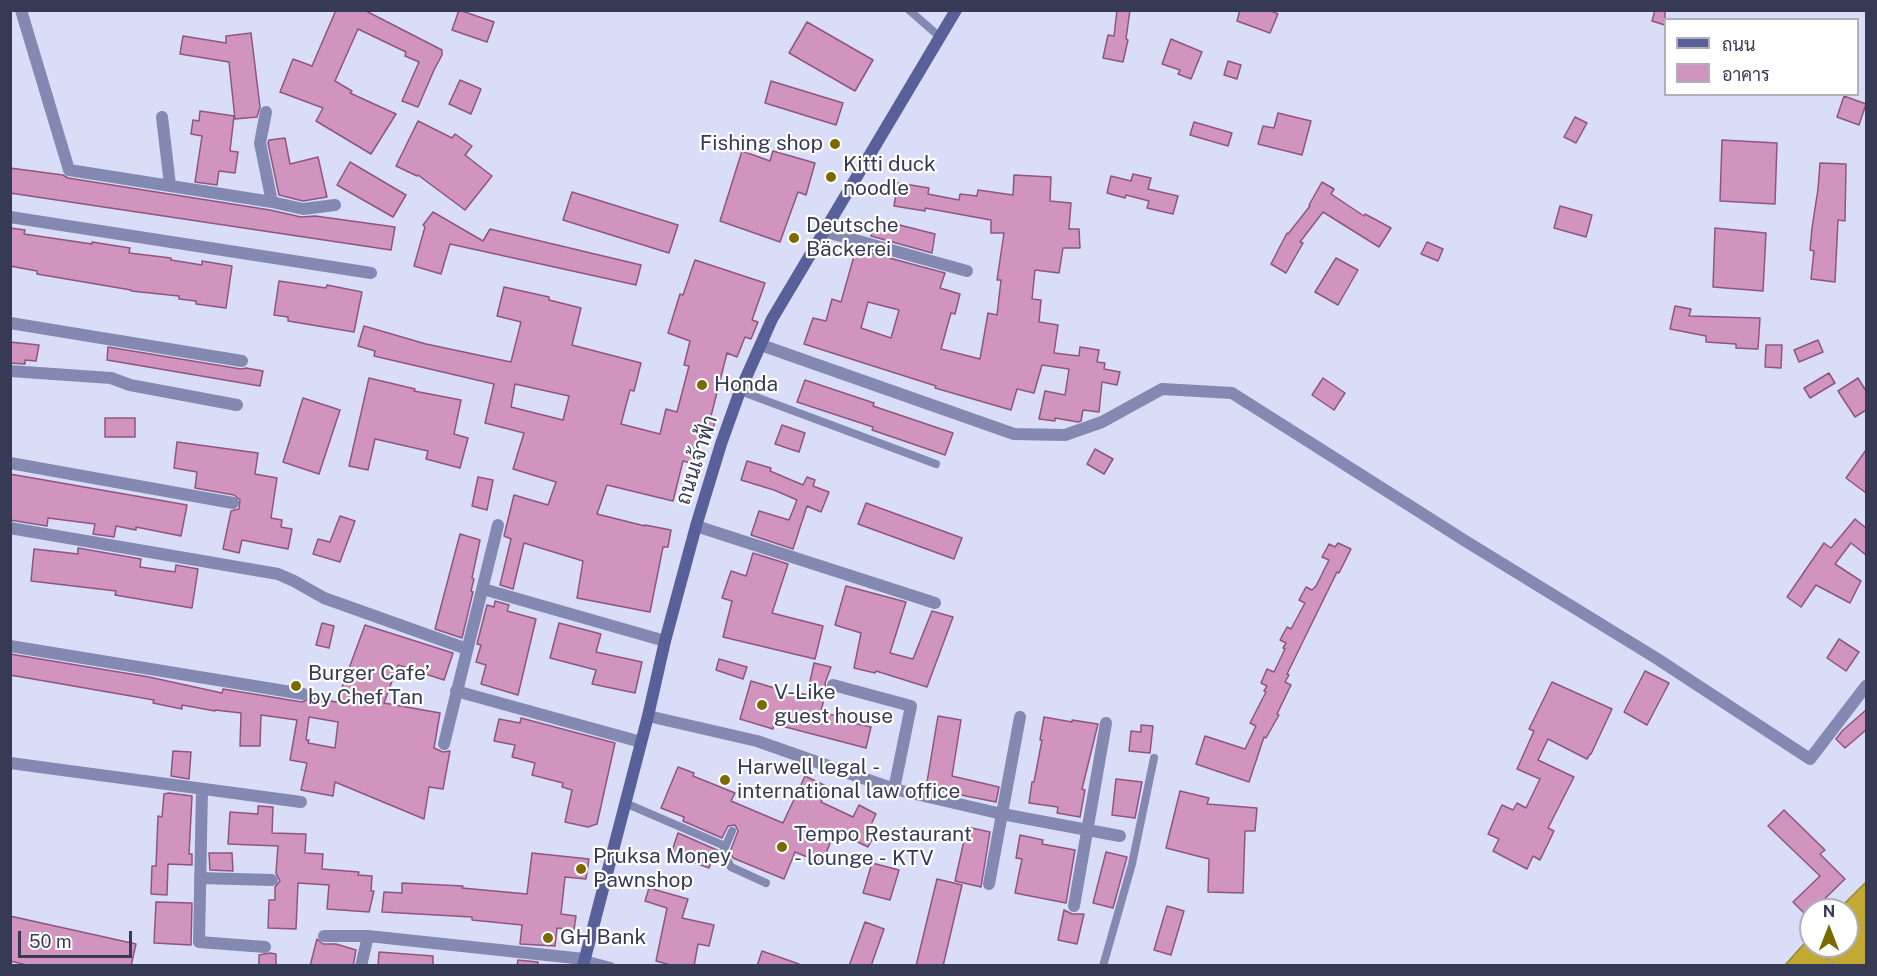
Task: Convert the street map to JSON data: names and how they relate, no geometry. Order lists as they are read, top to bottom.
{
  "streets": {
    "main road": ["ถนนเจ้าฟ้า"]
  },
  "places": [
    "Fishing shop",
    "Kitti duck noodle",
    "Deutsche Bäckerei",
    "Honda",
    "Burger Cafe’ by Chef Tan",
    "V-Like guest house",
    "Harwell legal - international law office",
    "Tempo Restaurant - lounge - KTV",
    "Pruksa Money Pawnshop",
    "GH Bank"
  ],
  "legend": ["ถนน", "อาคาร"],
  "scale_bar": "50 m",
  "north": "top"
}
